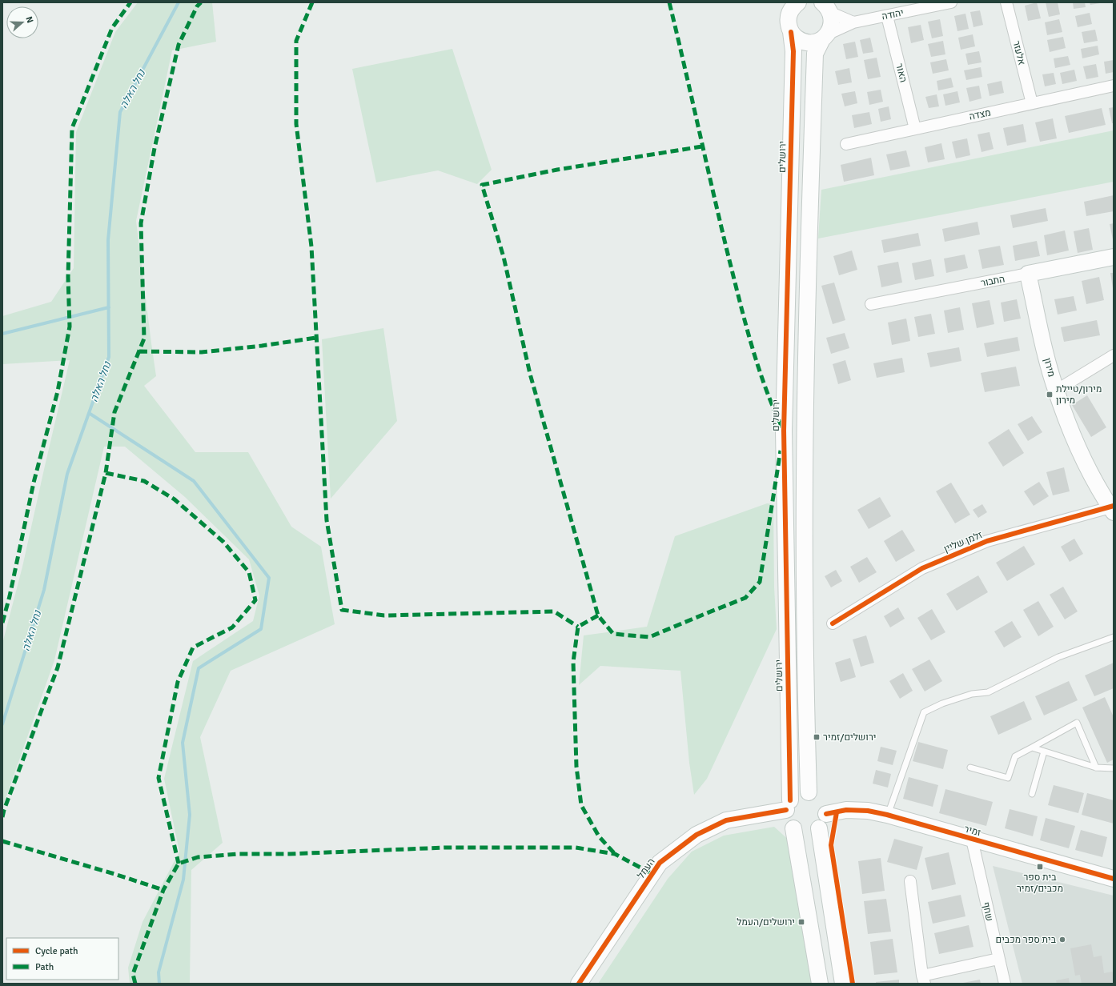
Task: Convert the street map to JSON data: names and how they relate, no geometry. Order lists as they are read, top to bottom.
{
  "streets": {
    "street": [
      "יהודה",
      "אלעזר",
      "האור",
      "מצדה",
      "ירושלים",
      "התבור",
      "מירון",
      "זלמן שליין",
      "זמיר",
      "העמל",
      "שחף"
    ]
  },
  "crossings": [
    ["יהודה", "האור"],
    ["אלעזר", "מצדה"],
    ["האור", "מצדה"],
    ["ירושלים", "זמיר"],
    ["ירושלים", "העמל"],
    ["התבור", "מירון"],
    ["מירון", "זלמן שליין"],
    ["זמיר", "העמל"],
    ["זמיר", "שחף"]
  ],
  "water": ["נחל האלה"],
  "places": {
    "transit": [
      "מירון/טיילת מירון",
      "ירושלים/זמיר",
      "בית ספר מכבים/זמיר",
      "ירושלים/העמל"
    ],
    "other": ["בית ספר מכבים"]
  },
  "legend": ["Cycle path", "Path"],
  "north": "right"
}
